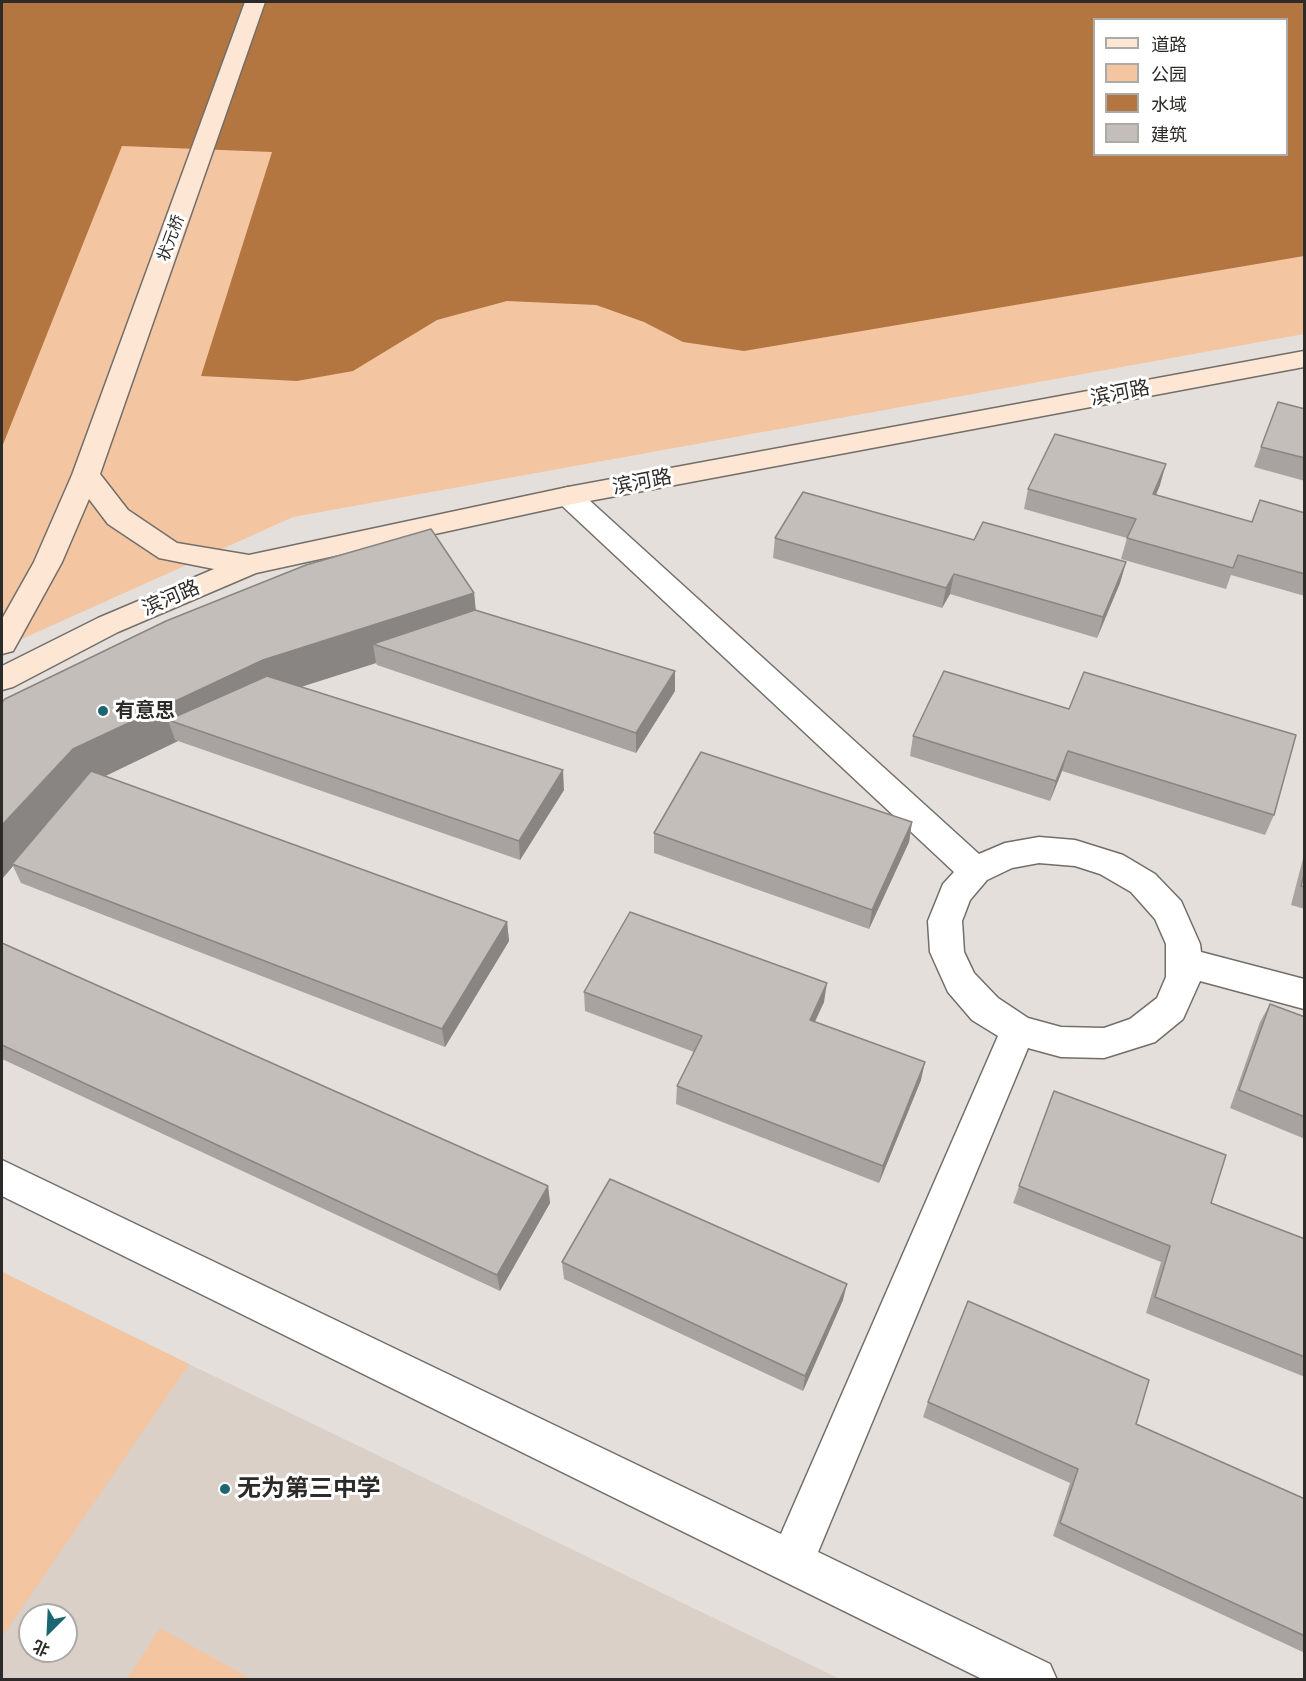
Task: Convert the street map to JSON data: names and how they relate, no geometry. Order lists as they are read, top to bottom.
{
  "streets": {
    "street": ["状元桥", "滨河路"]
  },
  "places": ["有意思", "无为第三中学"],
  "legend": [
    "道路",
    "公园",
    "水域",
    "建筑"
  ],
  "north": "bottom left"
}
